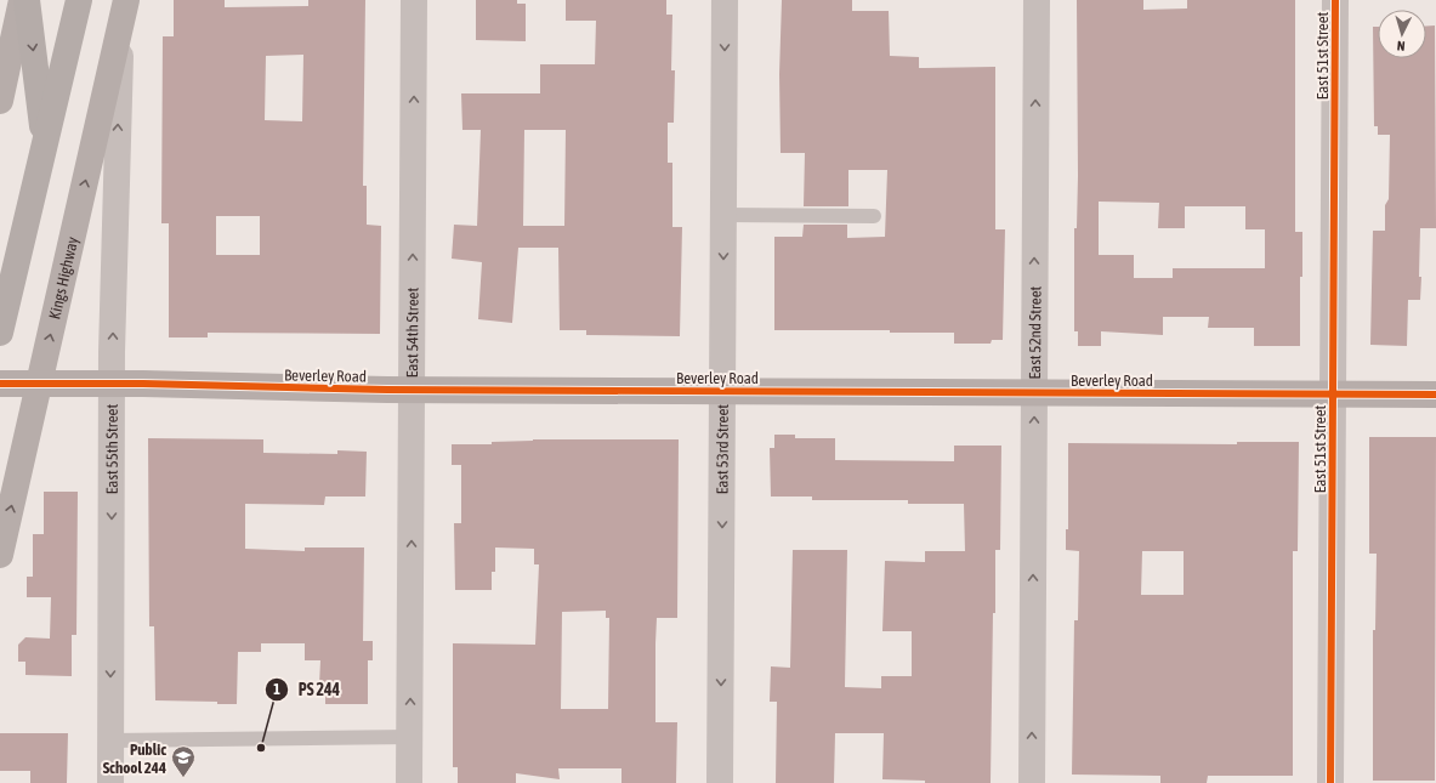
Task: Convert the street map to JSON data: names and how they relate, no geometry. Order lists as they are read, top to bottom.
{
  "streets": {
    "street": [
      "East 51st Street",
      "Kings Highway",
      "East 54th Street",
      "East 52nd Street",
      "Beverley Road",
      "East 55th Street",
      "East 53rd Street"
    ]
  },
  "crossings": [
    ["East 51st Street", "Beverley Road"],
    ["Kings Highway", "Beverley Road"],
    ["Kings Highway", "East 55th Street"],
    ["East 54th Street", "Beverley Road"],
    ["East 52nd Street", "Beverley Road"],
    ["Beverley Road", "East 55th Street"],
    ["Beverley Road", "East 53rd Street"]
  ],
  "one_way": [
    "Kings Highway",
    "East 54th Street",
    "East 52nd Street",
    "East 53rd Street"
  ],
  "places": {
    "other": ["PS 244"],
    "school or university": ["Public School 244"]
  },
  "north": "bottom"
}
